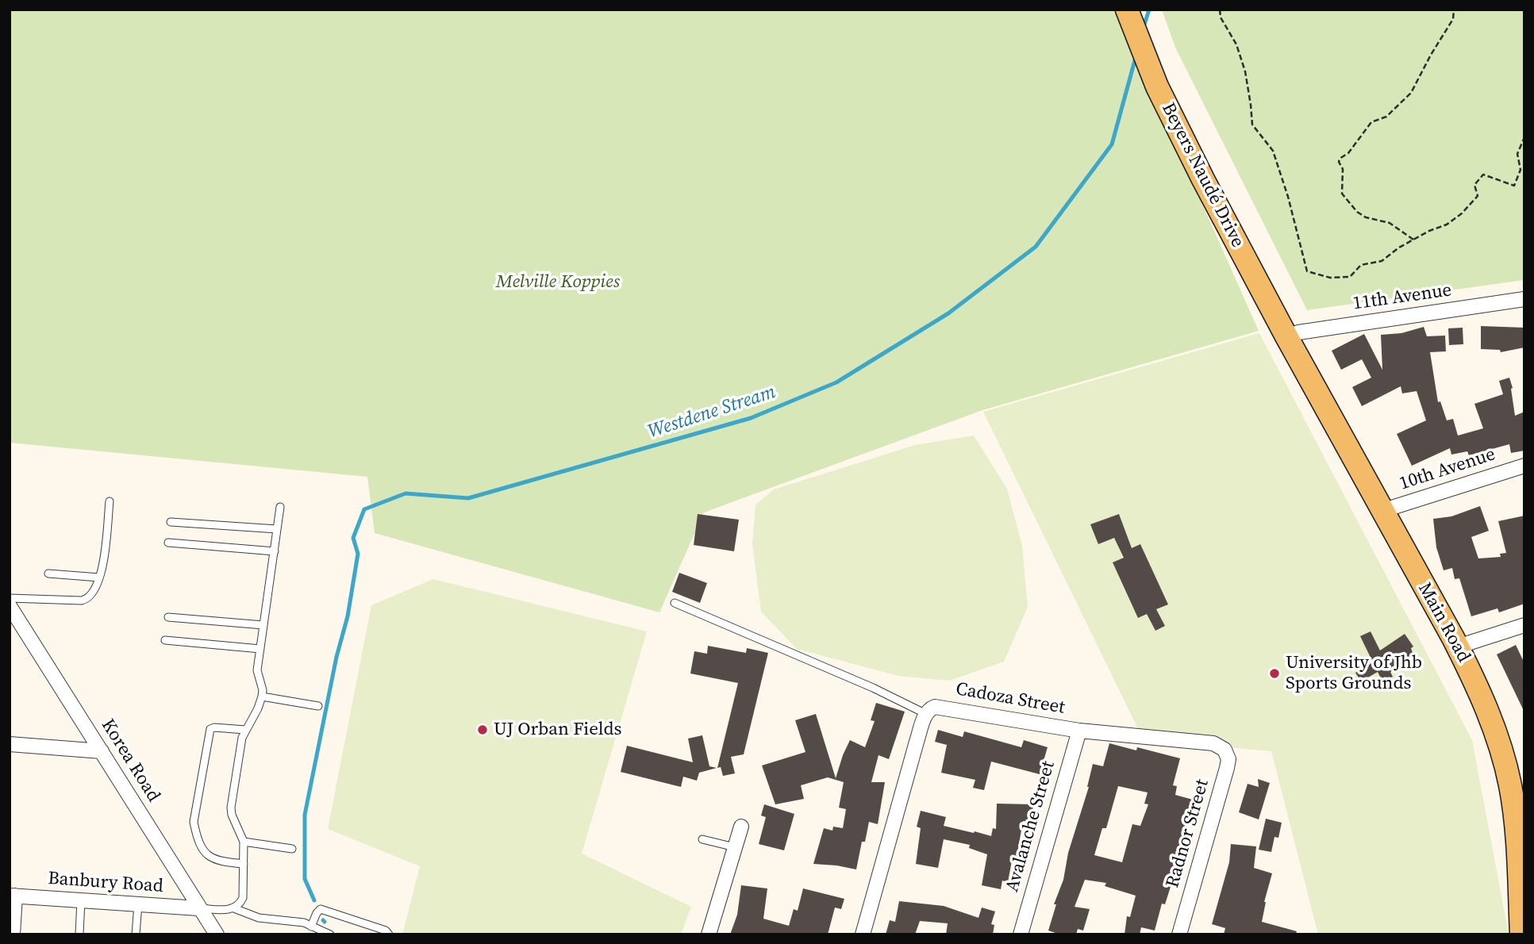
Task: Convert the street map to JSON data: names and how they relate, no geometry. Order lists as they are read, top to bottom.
{
  "streets": {
    "main road": ["Beyers Naudé Drive", "Main Road"],
    "street": [
      "11th Avenue",
      "10th Avenue",
      "Cadoza Street",
      "Korea Road",
      "Avalanche Street",
      "Radnor Street",
      "Banbury Road"
    ]
  },
  "crossings": [
    ["Beyers Naudé Drive", "11th Avenue"],
    ["Beyers Naudé Drive", "Main Road"],
    ["11th Avenue", "Main Road"],
    ["10th Avenue", "Main Road"],
    ["Cadoza Street", "Avalanche Street"],
    ["Cadoza Street", "Radnor Street"],
    ["Korea Road", "Banbury Road"]
  ],
  "water": ["Westdene Stream"],
  "parks": ["Melville Koppies"],
  "places": ["University of Jhb Sports Grounds", "UJ Orban Fields"]
}
